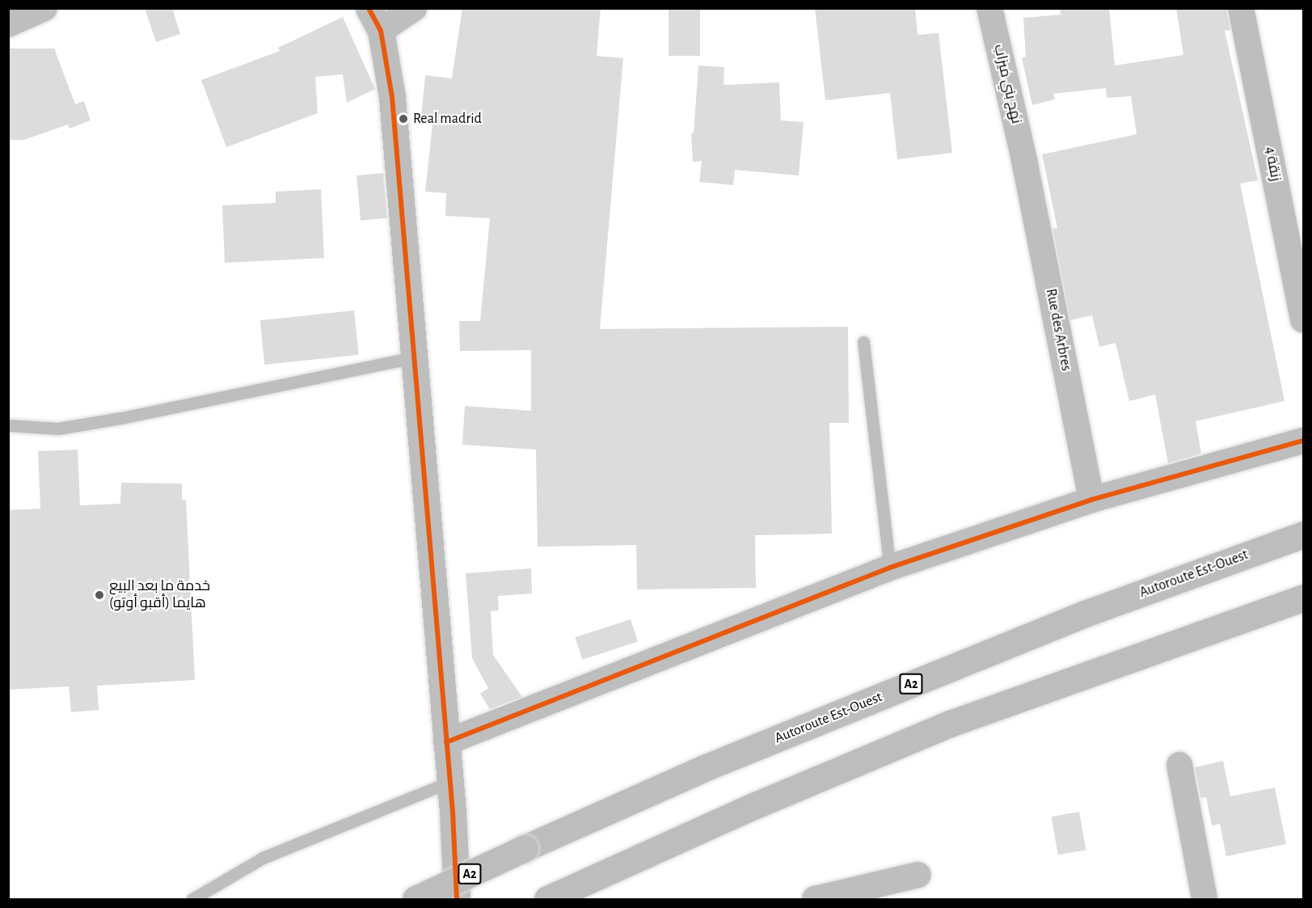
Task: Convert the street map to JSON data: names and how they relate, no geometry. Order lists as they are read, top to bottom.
{
  "streets": {
    "highway": ["Autoroute Est-Ouest", "A2"],
    "street": ["نهج بني ميزاب", "زنقة 4", "Rue des Arbres"]
  },
  "crossings": [
    ["نهج بني ميزاب", "Rue des Arbres"]
  ],
  "places": ["Real madrid", "خدمة ما بعد البيع هايما (أقبو أوتو)"]
}
